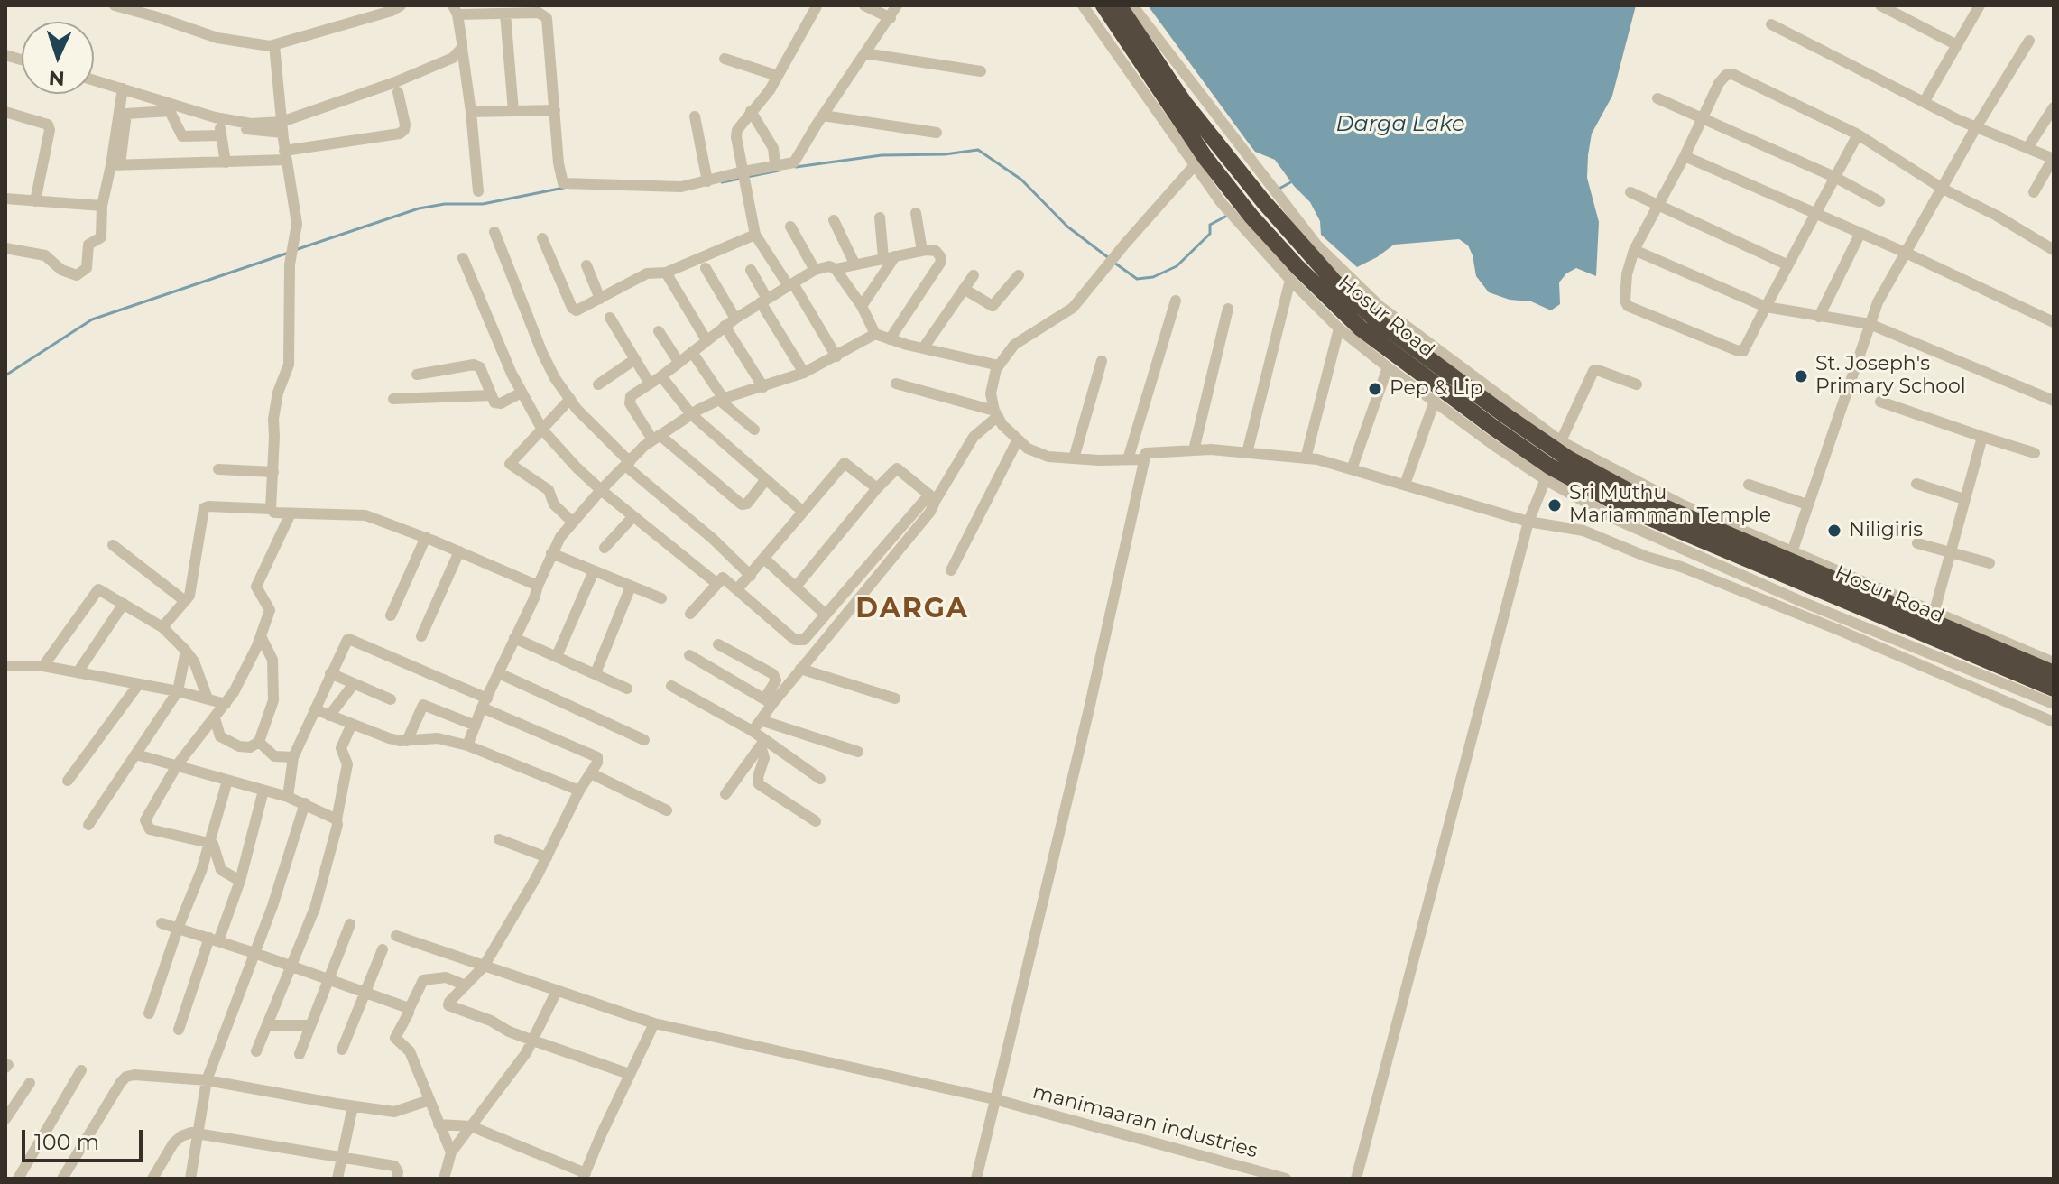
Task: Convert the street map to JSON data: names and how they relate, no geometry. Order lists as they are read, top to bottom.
{
  "streets": {
    "highway": ["Hosur Road"],
    "street": ["manimaaran industries"]
  },
  "districts": ["DARGA"],
  "water": ["Darga Lake"],
  "places": [
    "St. Joseph's Primary School",
    "Pep & Lip",
    "Sri Muthu Mariamman Temple",
    "Niligiris"
  ],
  "scale_bar": "100 m",
  "north": "bottom"
}
